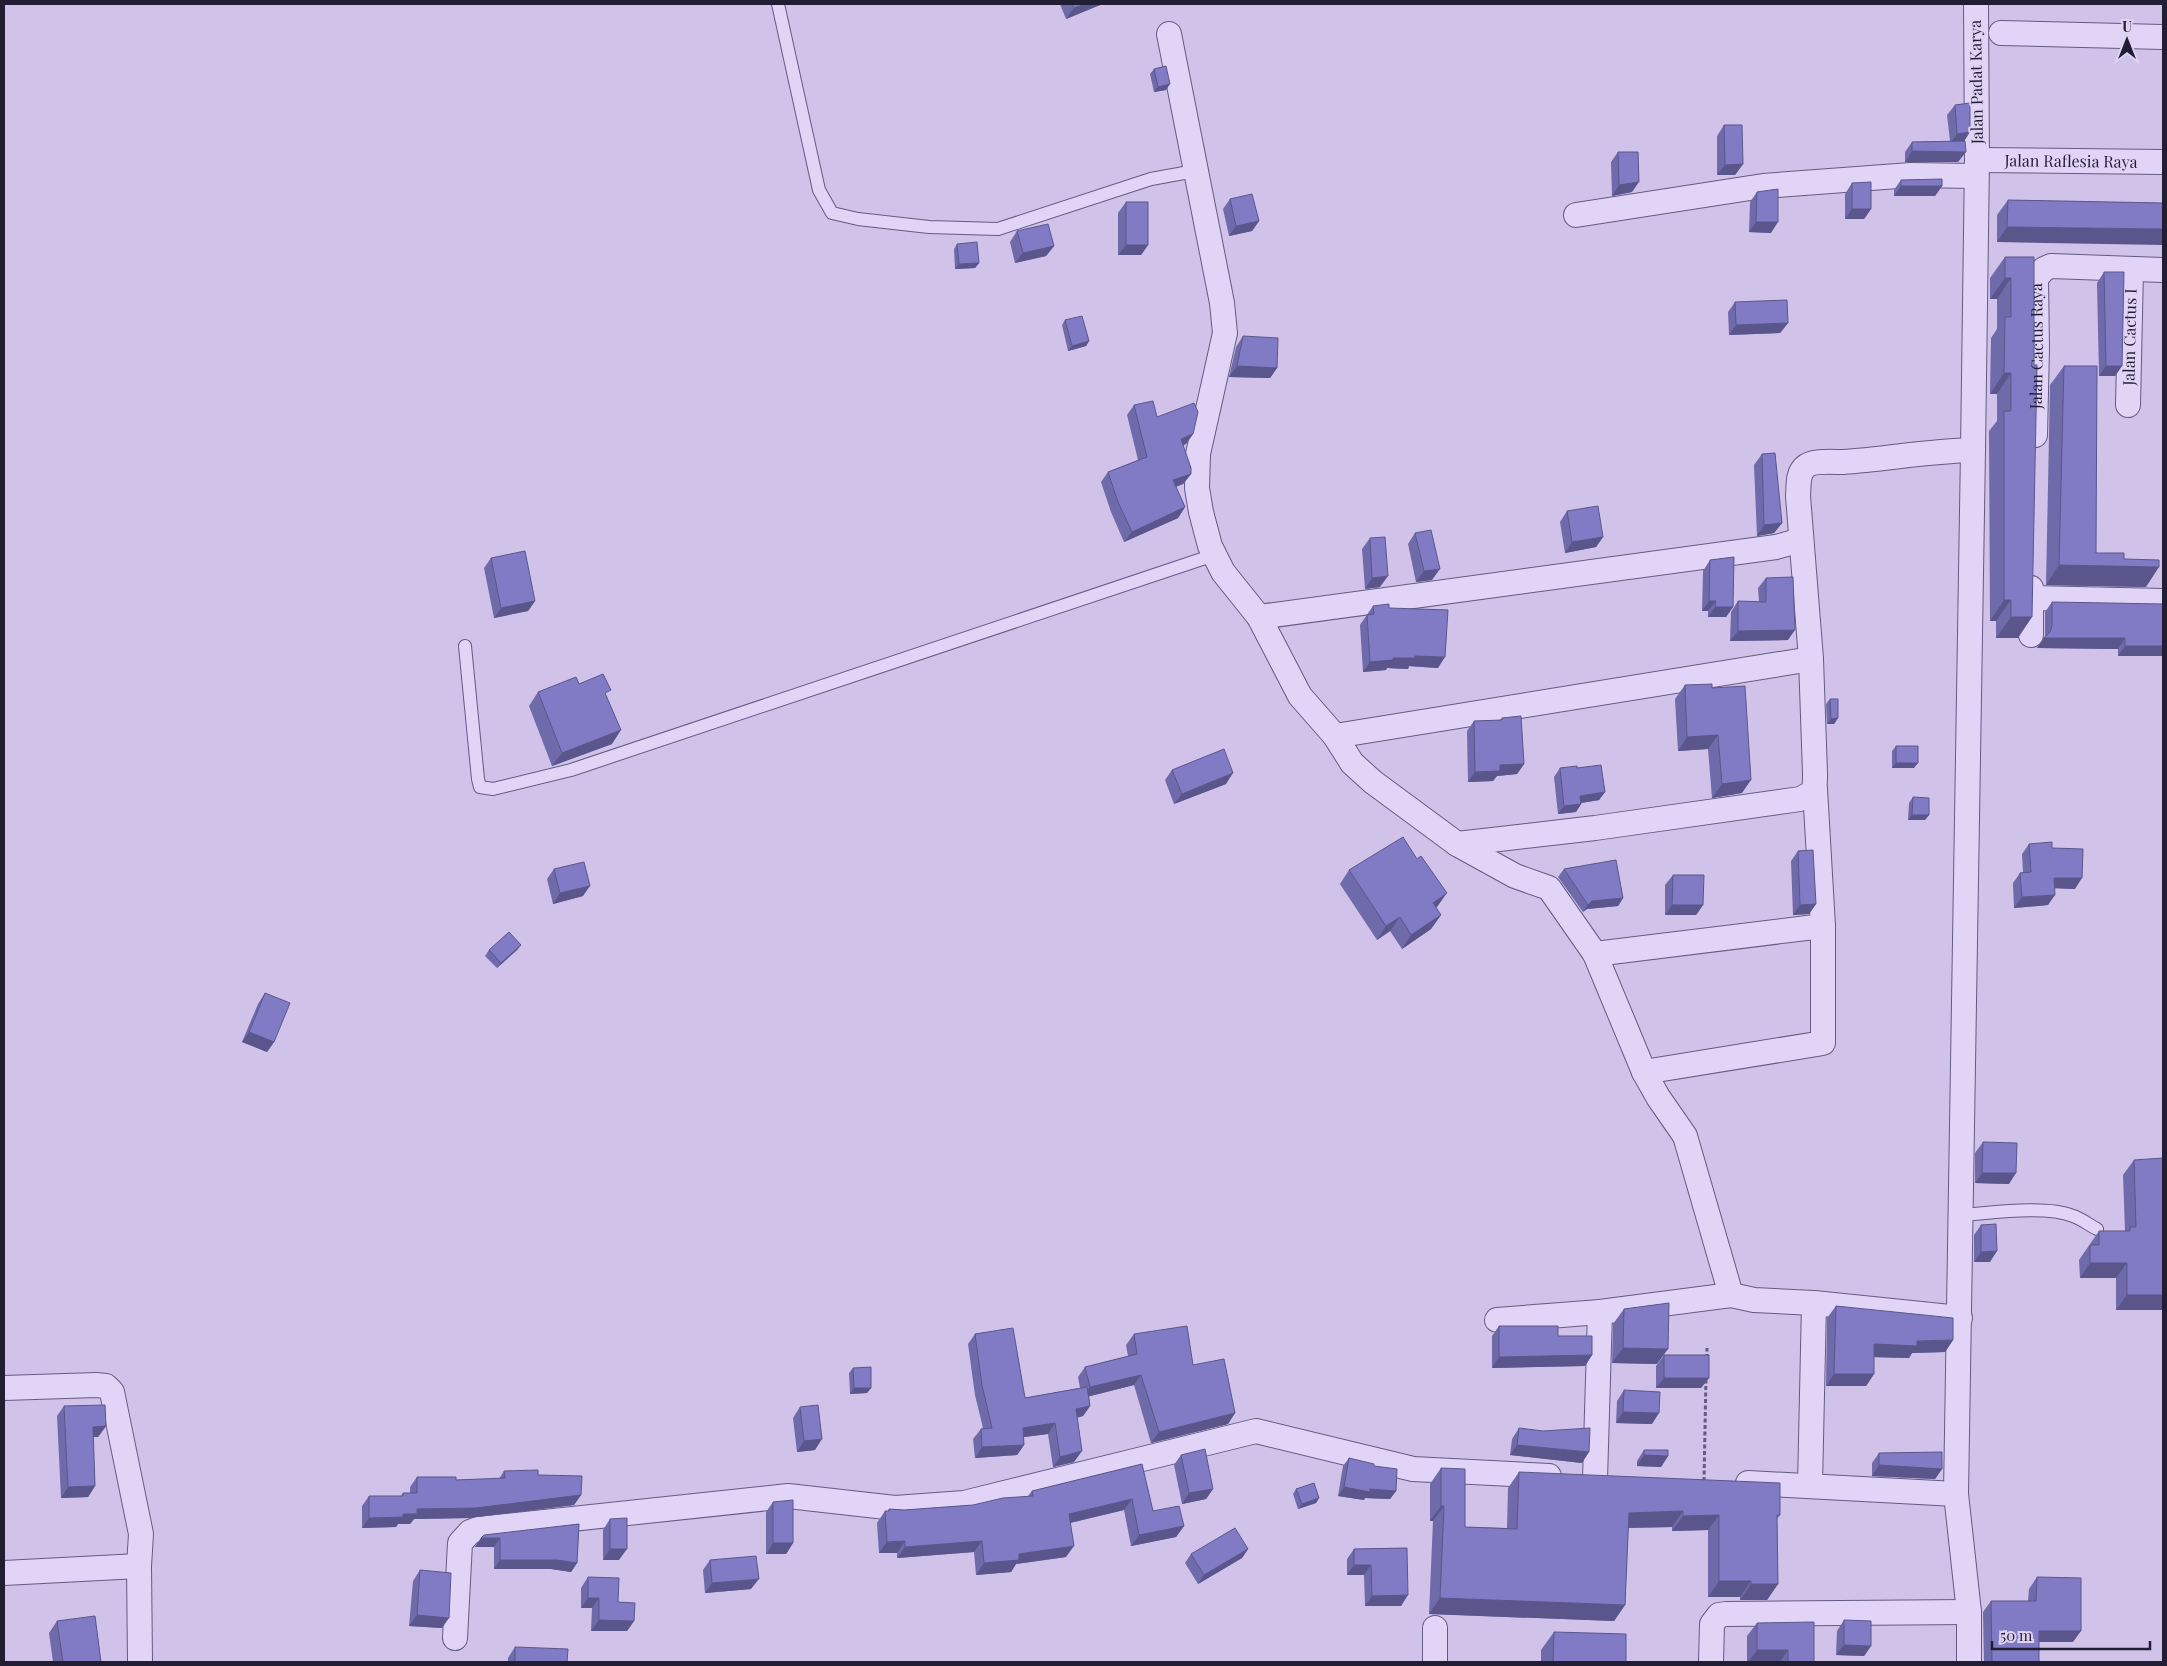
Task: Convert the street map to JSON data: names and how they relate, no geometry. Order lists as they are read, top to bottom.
{
  "streets": {
    "street": [
      "Jalan Padat Karya",
      "Jalan Raflesia Raya",
      "Jalan Cactus I",
      "Jalan Cactus Raya"
    ]
  },
  "crossings": [
    ["Jalan Padat Karya", "Jalan Raflesia Raya"],
    ["Jalan Cactus I", "Jalan Cactus Raya"]
  ],
  "scale_bar": "50 m",
  "north": "top"
}
